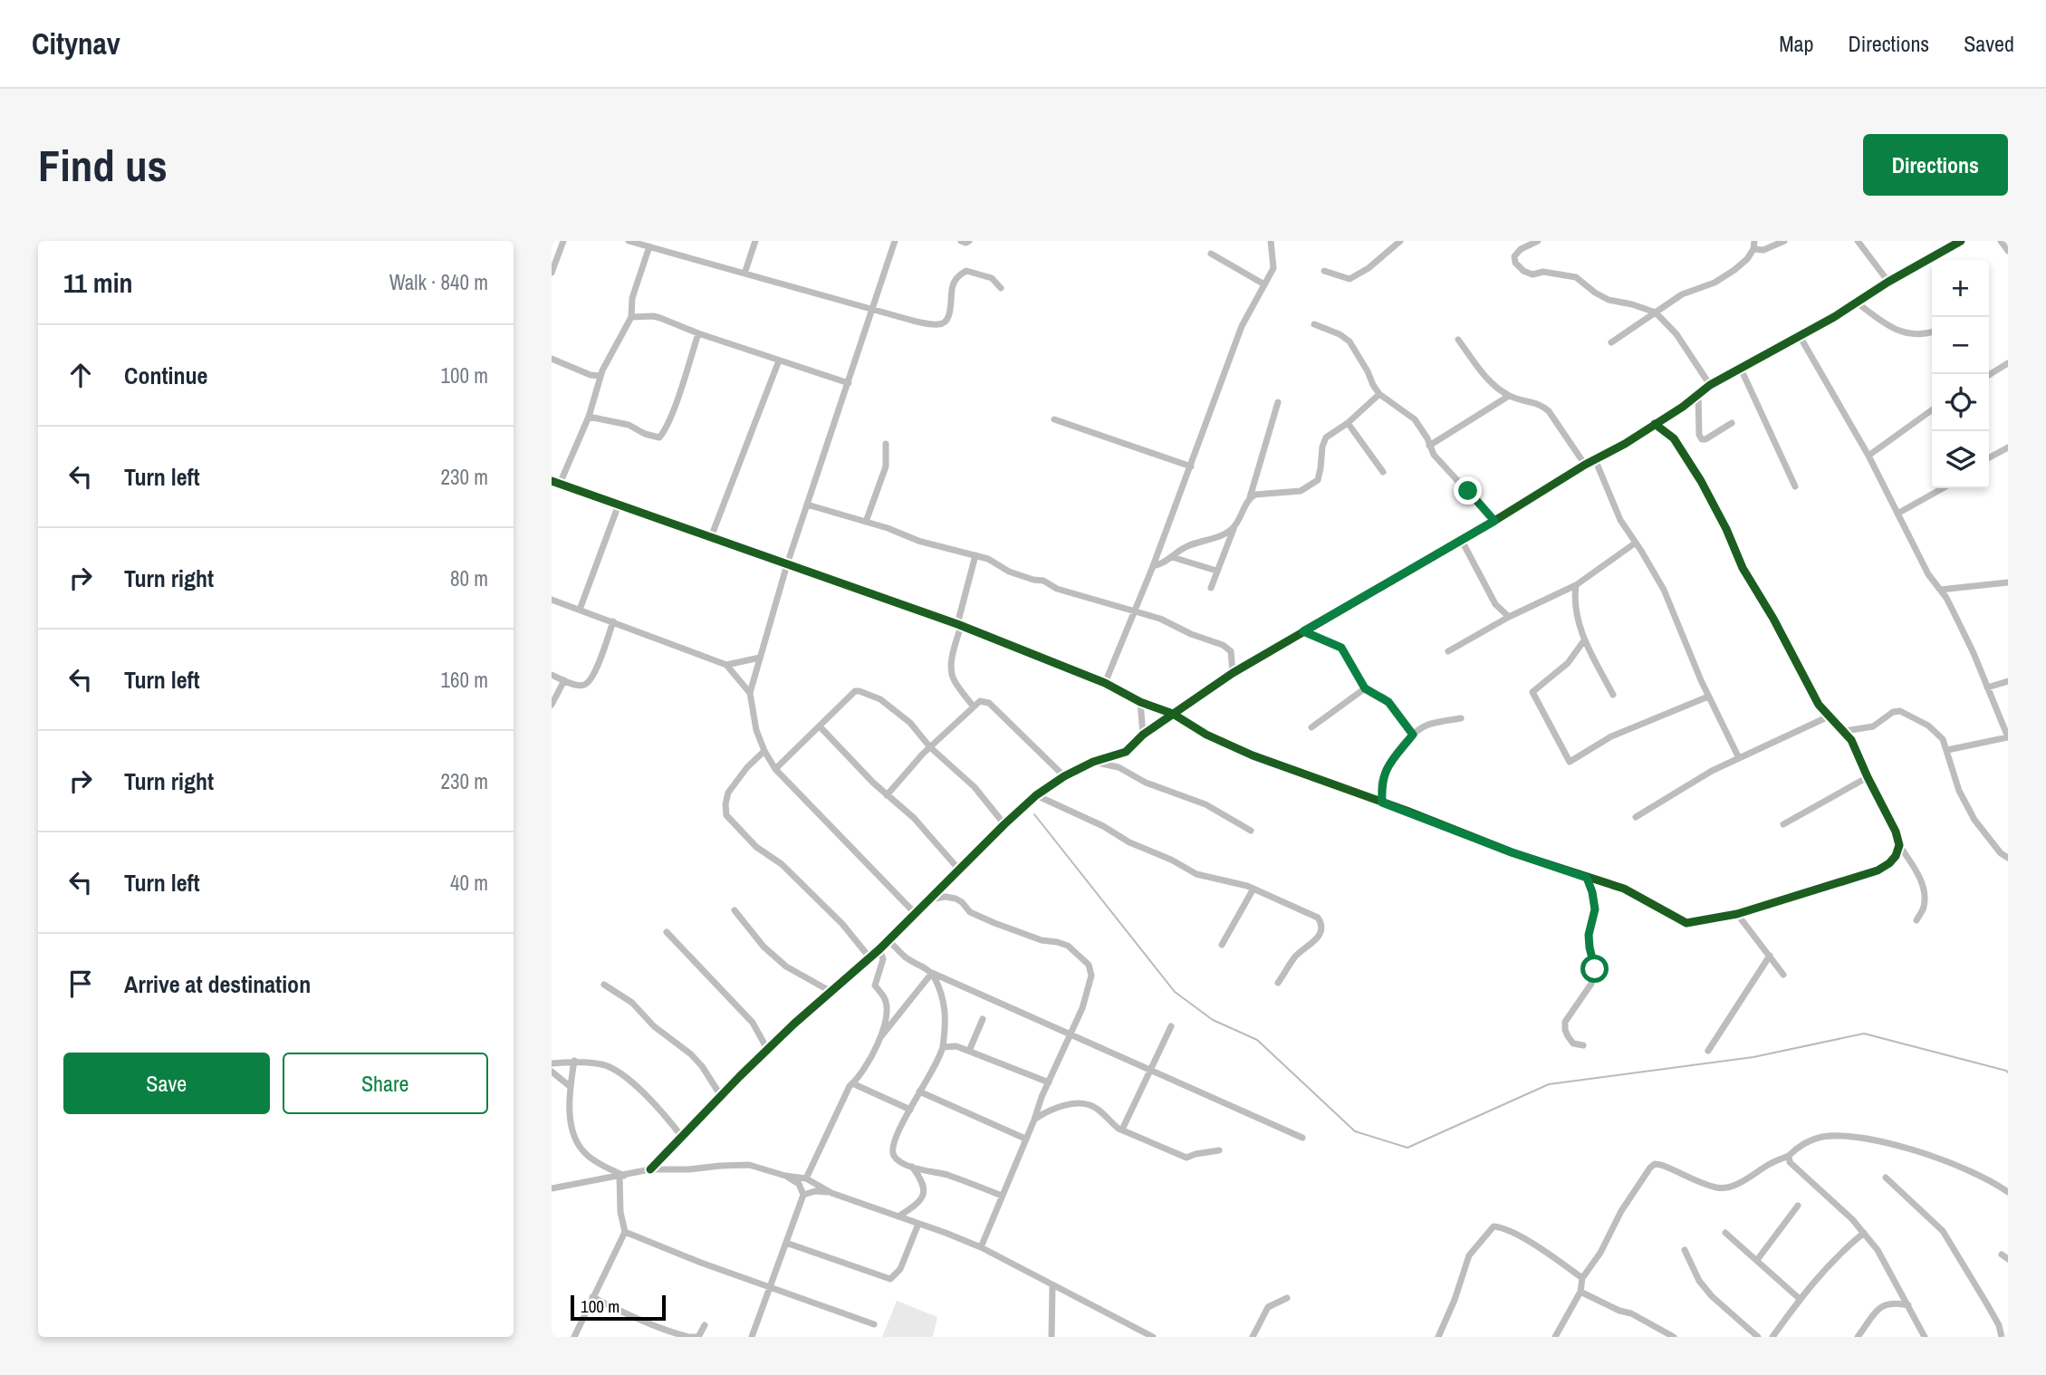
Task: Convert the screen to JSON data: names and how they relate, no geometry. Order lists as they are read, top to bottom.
{
  "scale_bar": "100 m",
  "page": {
    "header": "Citynav",
    "nav": ["Map", "Directions", "Saved"],
    "buttons": [
      "Directions",
      ["Save", "Share"]
    ],
    "title": "Find us",
    "heading": ["11 min", "Walk · 840 m"],
    "map_buttons": ["+", "−"],
    "list": [
      ["Continue", "100 m"],
      ["Turn left", "230 m"],
      ["Turn right", "80 m"],
      ["Turn left", "160 m"],
      ["Turn right", "230 m"],
      ["Turn left", "40 m"],
      "Arrive at destination"
    ],
    "scale": "100 m"
  }
}
